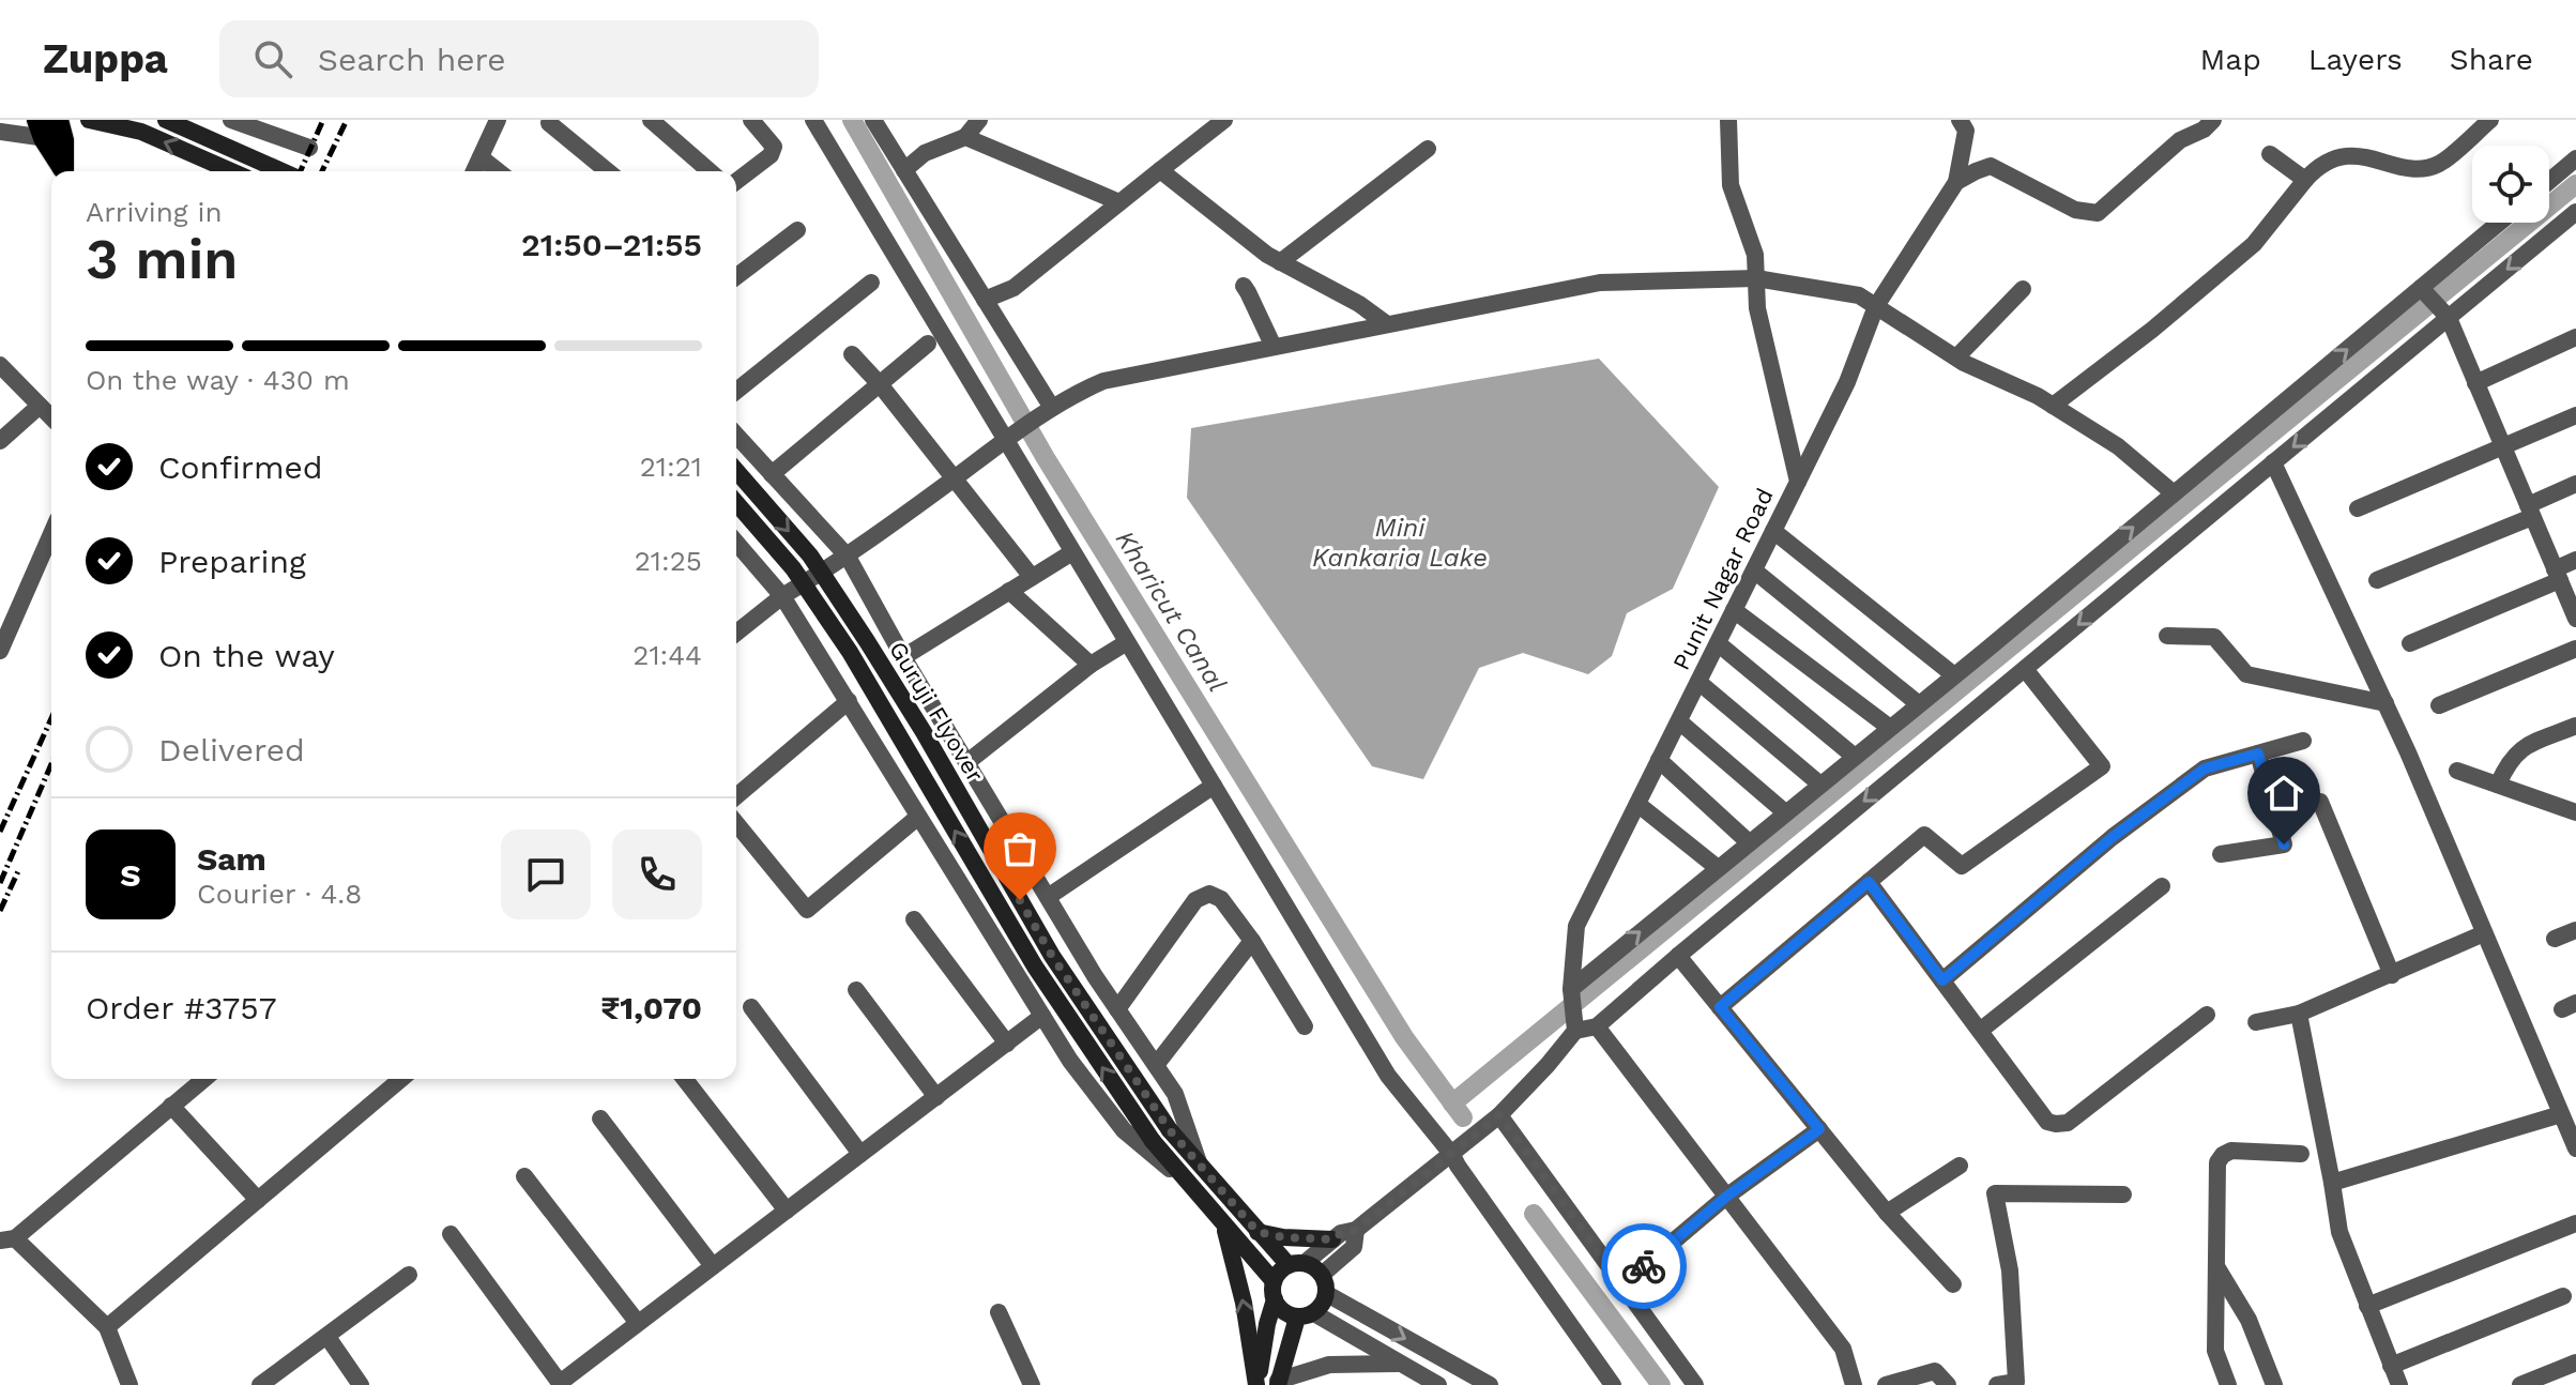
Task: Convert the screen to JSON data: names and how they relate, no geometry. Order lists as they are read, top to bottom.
{
  "streets": {
    "main road": ["Guruji Flyover"],
    "street": ["Punit Nagar Road"]
  },
  "water": ["Mini Kankaria Lake", "Kharicut Canal"],
  "page": {
    "header": "Zuppa",
    "search": "Search here",
    "nav": ["Map", "Layers", "Share"],
    "heading": ["3 min", "Arriving in", "21:50–21:55"],
    "panel": [
      "Sam",
      "Courier · 4.8",
      "Order #3757",
      "₹1,070"
    ],
    "bar": "On the way · 430 m",
    "list": [
      ["Confirmed", "21:21"],
      ["Preparing", "21:25"],
      ["On the way", "21:44"],
      "Delivered"
    ],
    "round": "S"
  }
}
